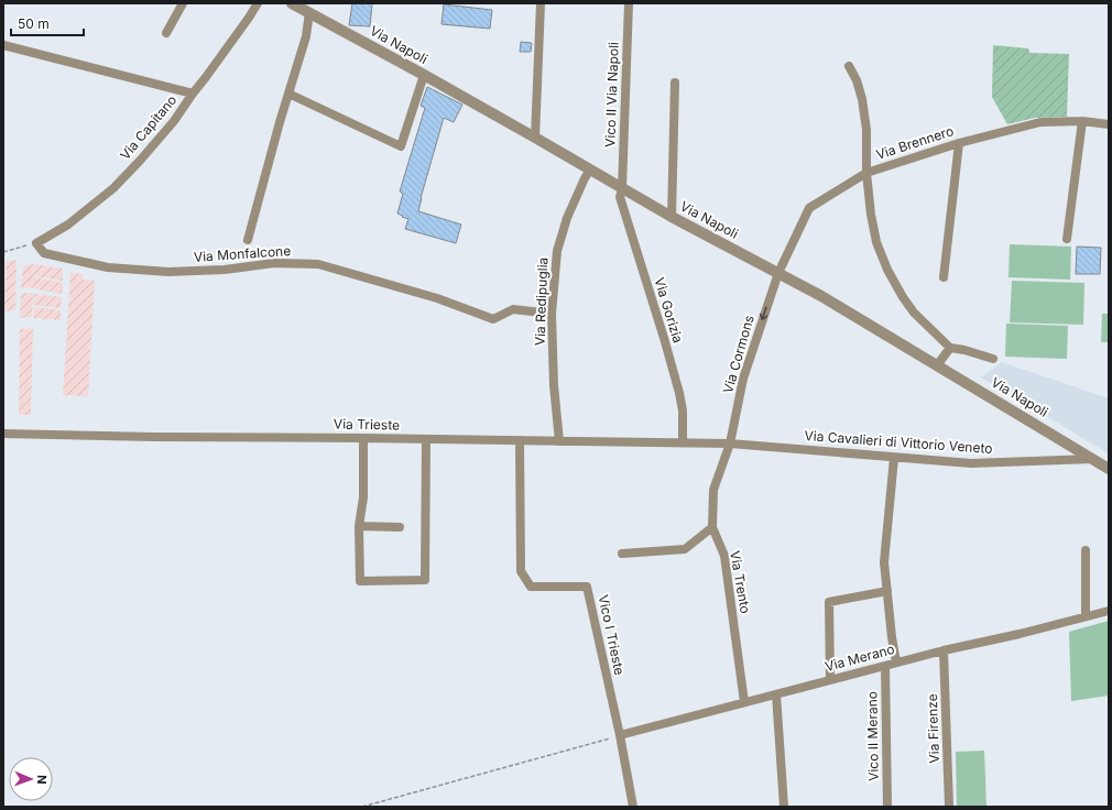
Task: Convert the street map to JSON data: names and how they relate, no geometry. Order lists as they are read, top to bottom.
{
  "streets": {
    "street": [
      "Via Napoli",
      "Vico II Via Napoli",
      "Via Capitano",
      "Via Brennero",
      "Via Monfalcone",
      "Via Redipuglia",
      "Via Gorizia",
      "Via Cormons",
      "Via Trieste",
      "Via Cavalieri di Vittorio Veneto",
      "Via Trento",
      "Vico I Trieste",
      "Via Merano",
      "Via Firenze",
      "Vico II Merano"
    ]
  },
  "crossings": [
    ["Via Napoli", "Vico II Via Napoli"],
    ["Via Napoli", "Via Brennero"],
    ["Via Napoli", "Via Redipuglia"],
    ["Via Napoli", "Via Gorizia"],
    ["Via Napoli", "Via Cormons"],
    ["Via Napoli", "Via Cavalieri di Vittorio Veneto"],
    ["Vico II Via Napoli", "Via Gorizia"],
    ["Via Capitano", "Via Monfalcone"],
    ["Via Brennero", "Via Cormons"],
    ["Via Monfalcone", "Via Redipuglia"],
    ["Via Redipuglia", "Via Trieste"],
    ["Via Gorizia", "Via Trieste"],
    ["Via Cormons", "Via Trieste"],
    ["Via Cormons", "Via Cavalieri di Vittorio Veneto"],
    ["Via Cormons", "Via Trento"],
    ["Via Trieste", "Via Cavalieri di Vittorio Veneto"],
    ["Via Trieste", "Via Trento"],
    ["Via Trieste", "Vico I Trieste"],
    ["Via Cavalieri di Vittorio Veneto", "Via Trento"],
    ["Via Trento", "Via Merano"],
    ["Vico I Trieste", "Via Merano"],
    ["Via Merano", "Via Firenze"],
    ["Via Merano", "Vico II Merano"]
  ],
  "one_way": ["Via Cormons"],
  "scale_bar": "50 m",
  "north": "right"
}
